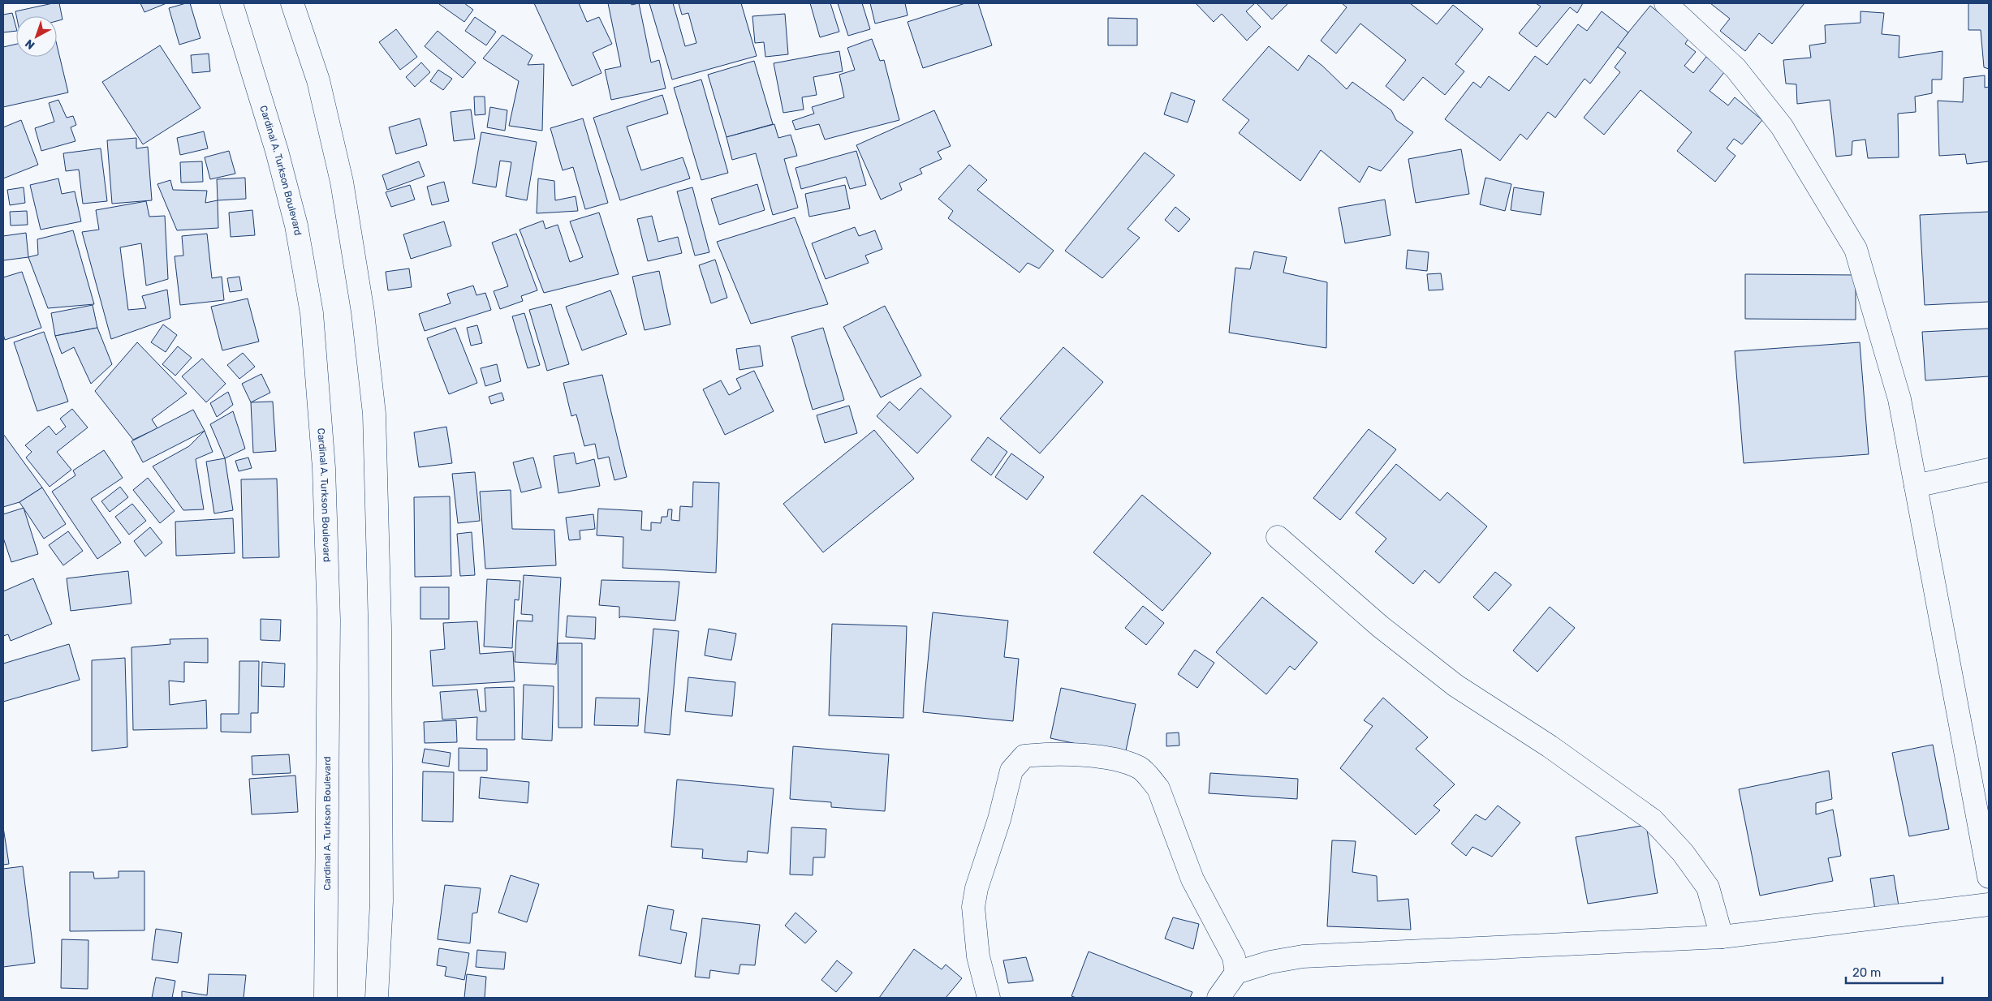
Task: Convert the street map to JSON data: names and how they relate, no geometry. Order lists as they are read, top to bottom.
{
  "streets": {
    "street": ["Cardinal A. Turkson Boulevard"]
  },
  "scale_bar": "20 m",
  "north": "bottom left"
}
